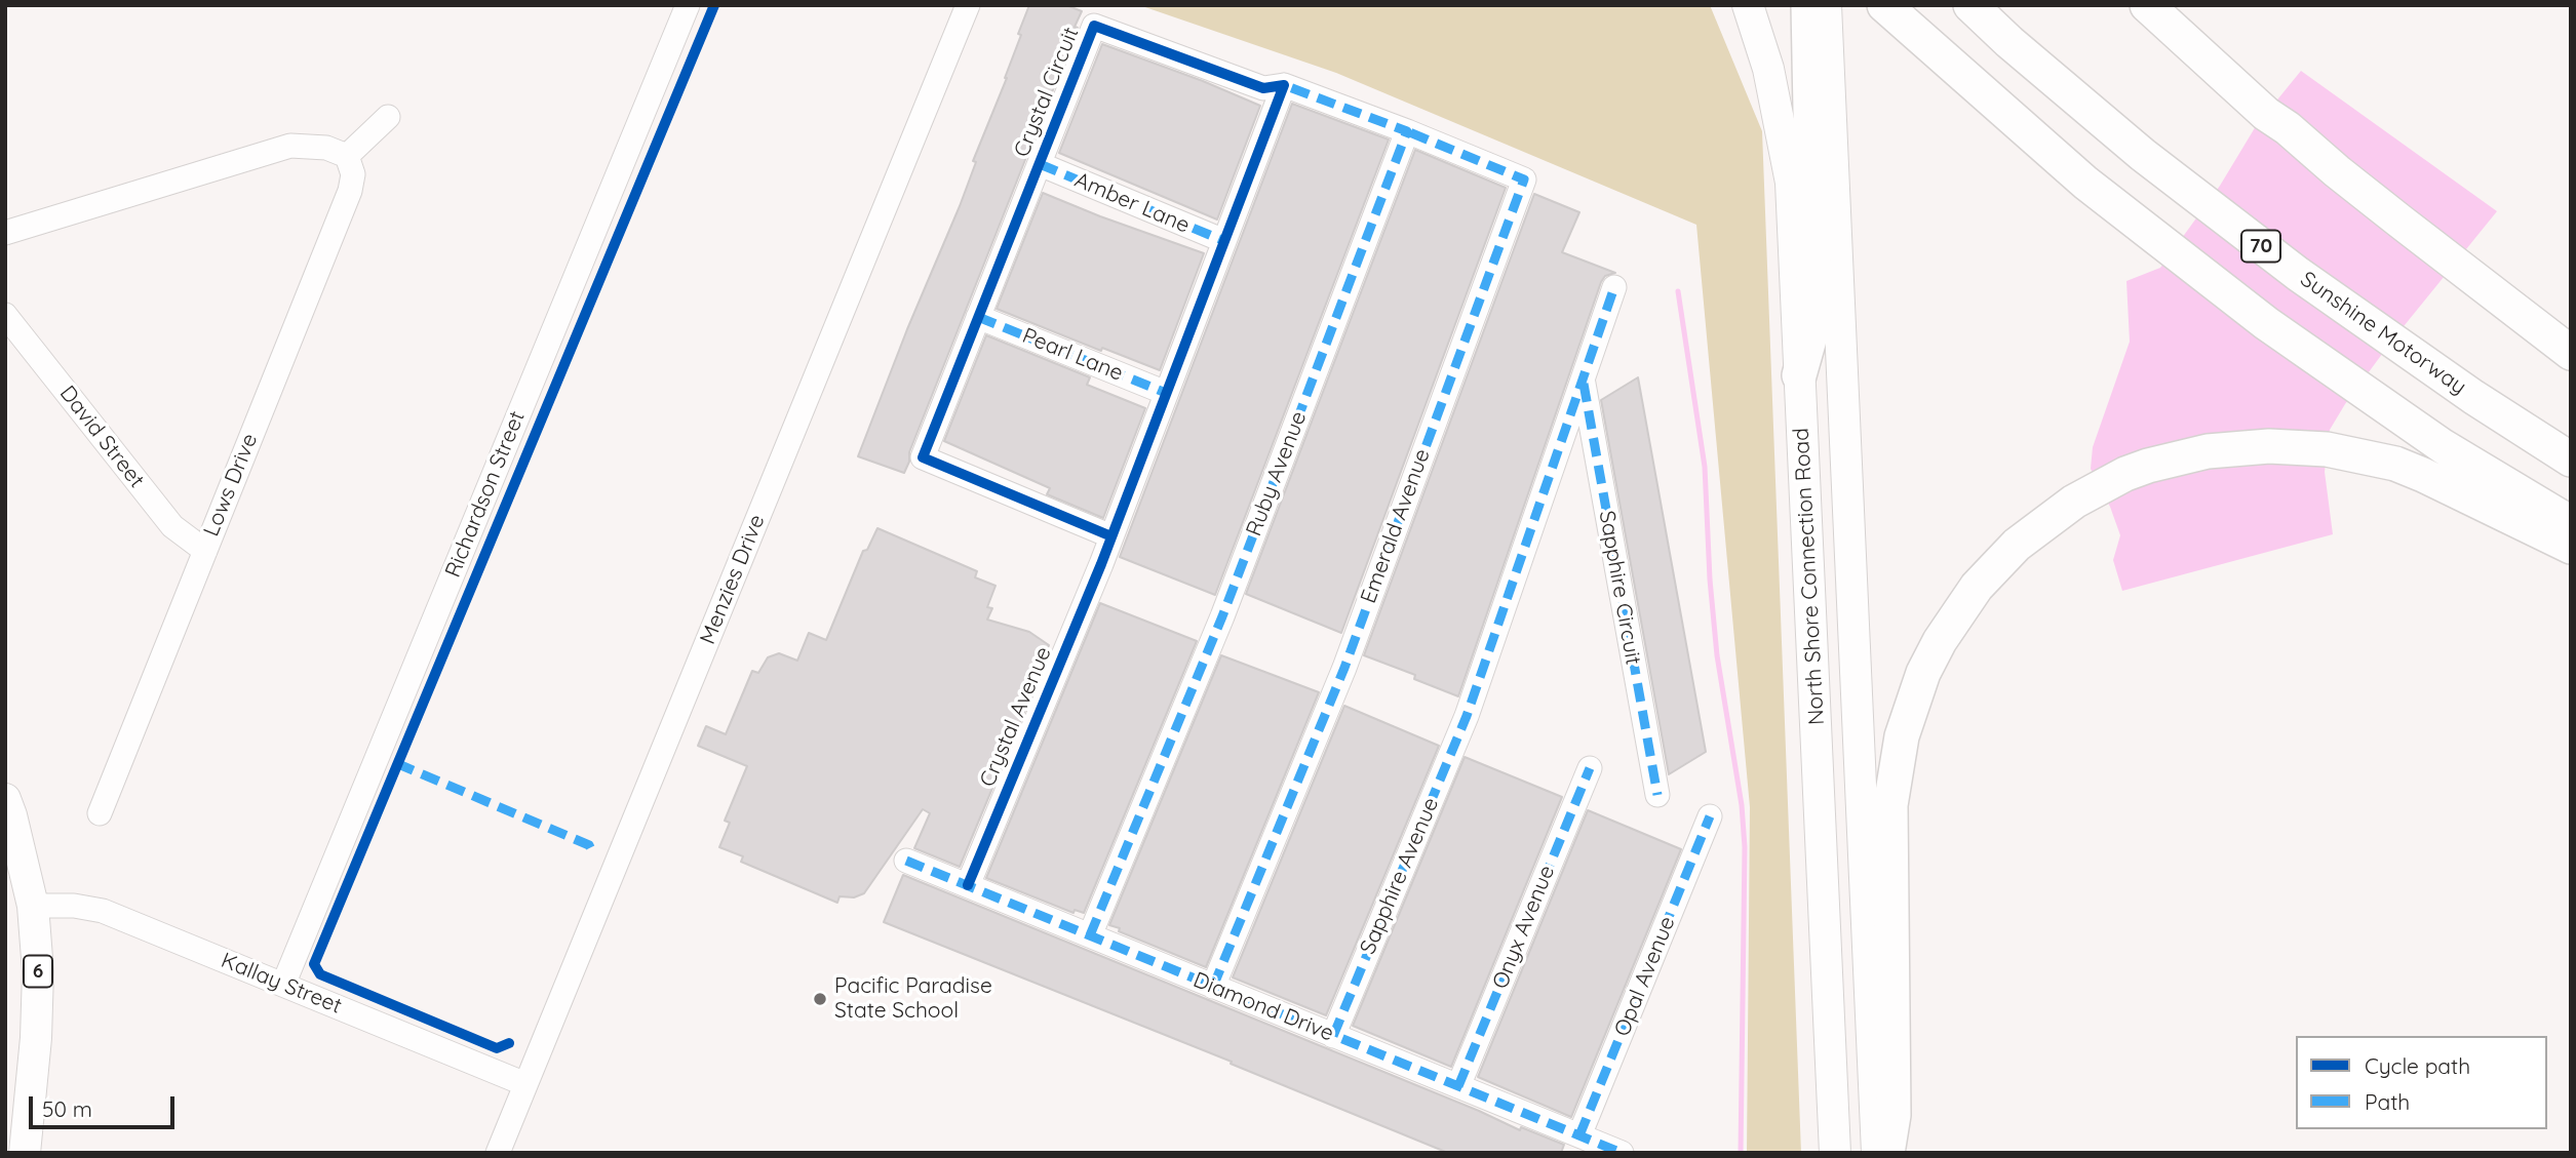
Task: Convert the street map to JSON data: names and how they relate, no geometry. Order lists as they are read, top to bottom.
{
  "streets": {
    "highway": ["70", "Sunshine Motorway"],
    "main road": ["North Shore Connection Road", "6"],
    "street": [
      "Crystal Circuit",
      "Amber Lane",
      "Pearl Lane",
      "David Street",
      "Ruby Avenue",
      "Lows Drive",
      "Richardson Street",
      "Emerald Avenue",
      "Menzies Drive",
      "Sapphire Circuit",
      "Crystal Avenue",
      "Sapphire Avenue",
      "Onyx Avenue",
      "Opal Avenue",
      "Kallay Street",
      "Diamond Drive"
    ]
  },
  "crossings": [
    ["Crystal Circuit", "Amber Lane"],
    ["Crystal Circuit", "Pearl Lane"],
    ["Crystal Circuit", "Crystal Avenue"],
    ["David Street", "Lows Drive"],
    ["Ruby Avenue", "Emerald Avenue"],
    ["Ruby Avenue", "Diamond Drive"],
    ["Richardson Street", "Kallay Street"],
    ["Emerald Avenue", "Diamond Drive"],
    ["Menzies Drive", "Kallay Street"],
    ["Sapphire Circuit", "Sapphire Avenue"],
    ["Crystal Avenue", "Diamond Drive"],
    ["Sapphire Avenue", "Diamond Drive"],
    ["Onyx Avenue", "Diamond Drive"],
    ["6", "Kallay Street"],
    ["Opal Avenue", "Diamond Drive"]
  ],
  "places": ["Pacific Paradise State School"],
  "legend": ["Cycle path", "Path"],
  "scale_bar": "50 m"
}
